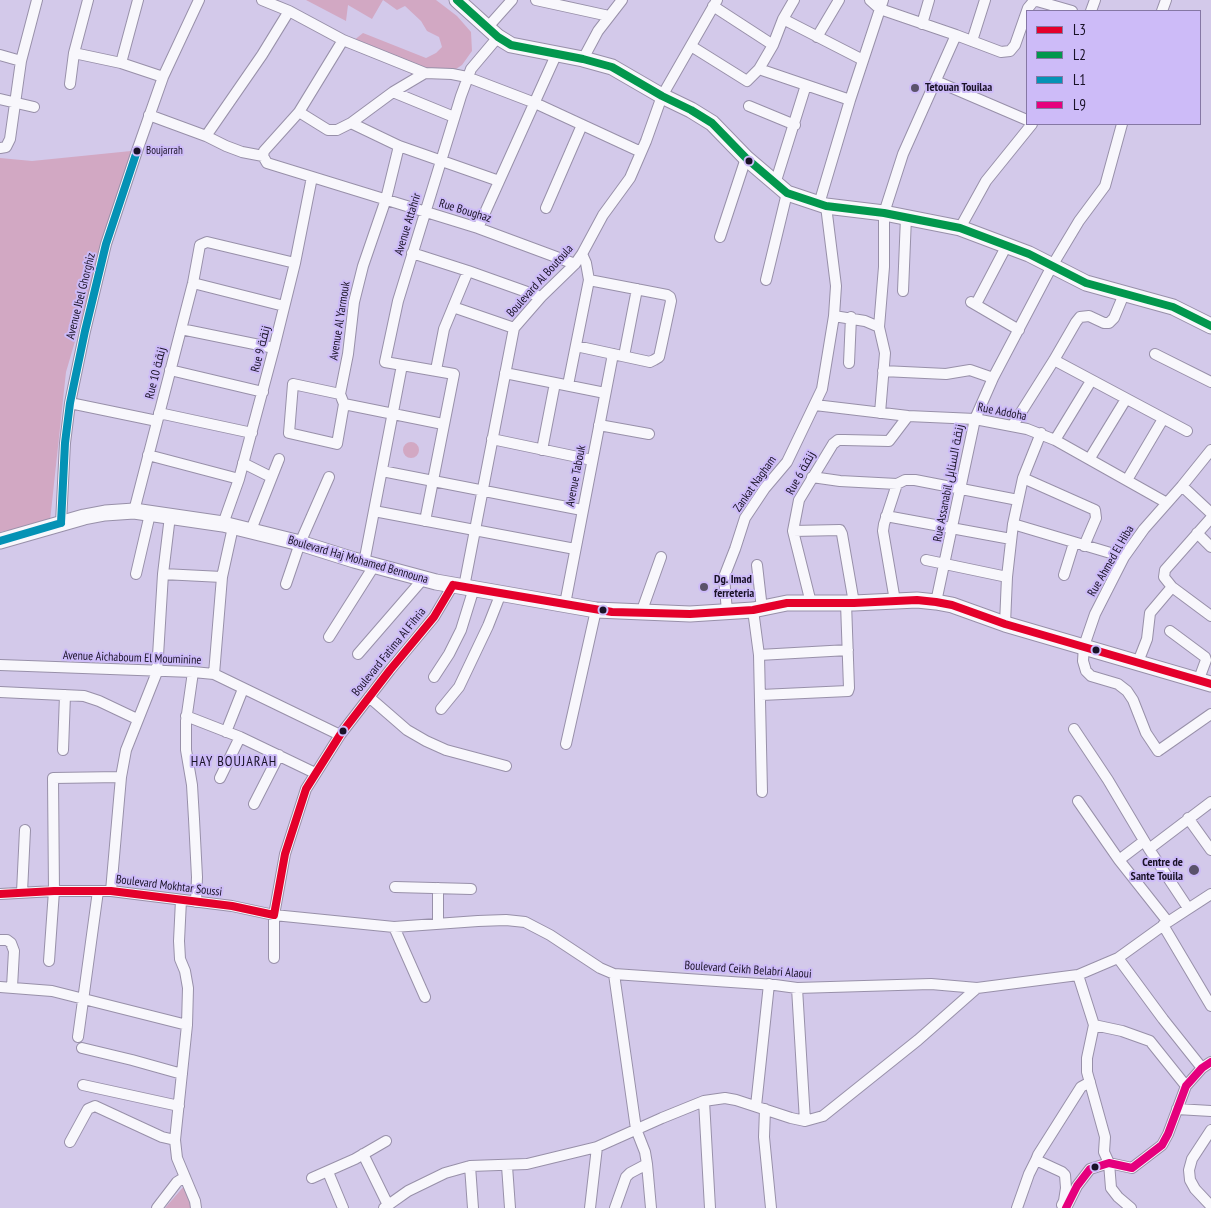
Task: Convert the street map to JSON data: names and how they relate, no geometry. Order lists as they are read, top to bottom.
{
  "streets": {
    "street": [
      "Rue Boughaz",
      "Avenue Attahrir",
      "Boulevard Al Boutoula",
      "Avenue Jbel Ghorghiz",
      "Avenue Al Yarmouk",
      "Rue 9 زنقة",
      "Rue 10 زنقة",
      "Rue Addoha",
      "Rue 6 زنقة",
      "Avenue Tabouk",
      "Rue Assanabil زنقة السنابل",
      "Zankat Nagham",
      "Boulevard Haj Mohamed Bennouna",
      "Rue Ahmed El Hiba",
      "Boulevard Fatima Al Fihria",
      "Avenue Aichaboum El Mouminine",
      "Boulevard Mokhtar Soussi",
      "Boulevard Ceikh Belabri Alaoui"
    ]
  },
  "crossings": [
    ["Rue Boughaz", "Avenue Attahrir"],
    ["Rue Boughaz", "Boulevard Al Boutoula"],
    ["Rue Boughaz", "Avenue Jbel Ghorghiz"],
    ["Rue Boughaz", "Avenue Al Yarmouk"],
    ["Rue Boughaz", "Rue 9 زنقة"],
    ["Boulevard Al Boutoula", "Boulevard Haj Mohamed Bennouna"],
    ["Boulevard Al Boutoula", "Boulevard Fatima Al Fihria"],
    ["Avenue Jbel Ghorghiz", "Boulevard Haj Mohamed Bennouna"],
    ["Rue 9 زنقة", "Rue 10 زنقة"],
    ["Rue 9 زنقة", "Boulevard Haj Mohamed Bennouna"],
    ["Rue 9 زنقة", "Avenue Aichaboum El Mouminine"],
    ["Rue 10 زنقة", "Boulevard Haj Mohamed Bennouna"],
    ["Rue Addoha", "Rue 6 زنقة"],
    ["Rue Addoha", "Rue Assanabil زنقة السنابل"],
    ["Rue Addoha", "Zankat Nagham"],
    ["Rue Addoha", "Rue Ahmed El Hiba"],
    ["Rue 6 زنقة", "Boulevard Haj Mohamed Bennouna"],
    ["Avenue Tabouk", "Boulevard Haj Mohamed Bennouna"],
    ["Rue Assanabil زنقة السنابل", "Boulevard Haj Mohamed Bennouna"],
    ["Zankat Nagham", "Boulevard Haj Mohamed Bennouna"],
    ["Boulevard Haj Mohamed Bennouna", "Rue Ahmed El Hiba"],
    ["Boulevard Haj Mohamed Bennouna", "Boulevard Fatima Al Fihria"],
    ["Boulevard Fatima Al Fihria", "Avenue Aichaboum El Mouminine"],
    ["Boulevard Fatima Al Fihria", "Boulevard Mokhtar Soussi"],
    ["Boulevard Fatima Al Fihria", "Boulevard Ceikh Belabri Alaoui"],
    ["Boulevard Mokhtar Soussi", "Boulevard Ceikh Belabri Alaoui"]
  ],
  "districts": ["HAY BOUJARAH"],
  "places": [
    "Tetouan Touilaa",
    "Boujarrah",
    "Dg. Imad ferreteria",
    "Centre de Sante Touila"
  ],
  "lines": [
    "transit line L2",
    "transit line L1",
    "transit line L3",
    "transit line L9"
  ],
  "legend": [
    "L3",
    "L2",
    "L1",
    "L9"
  ]
}
